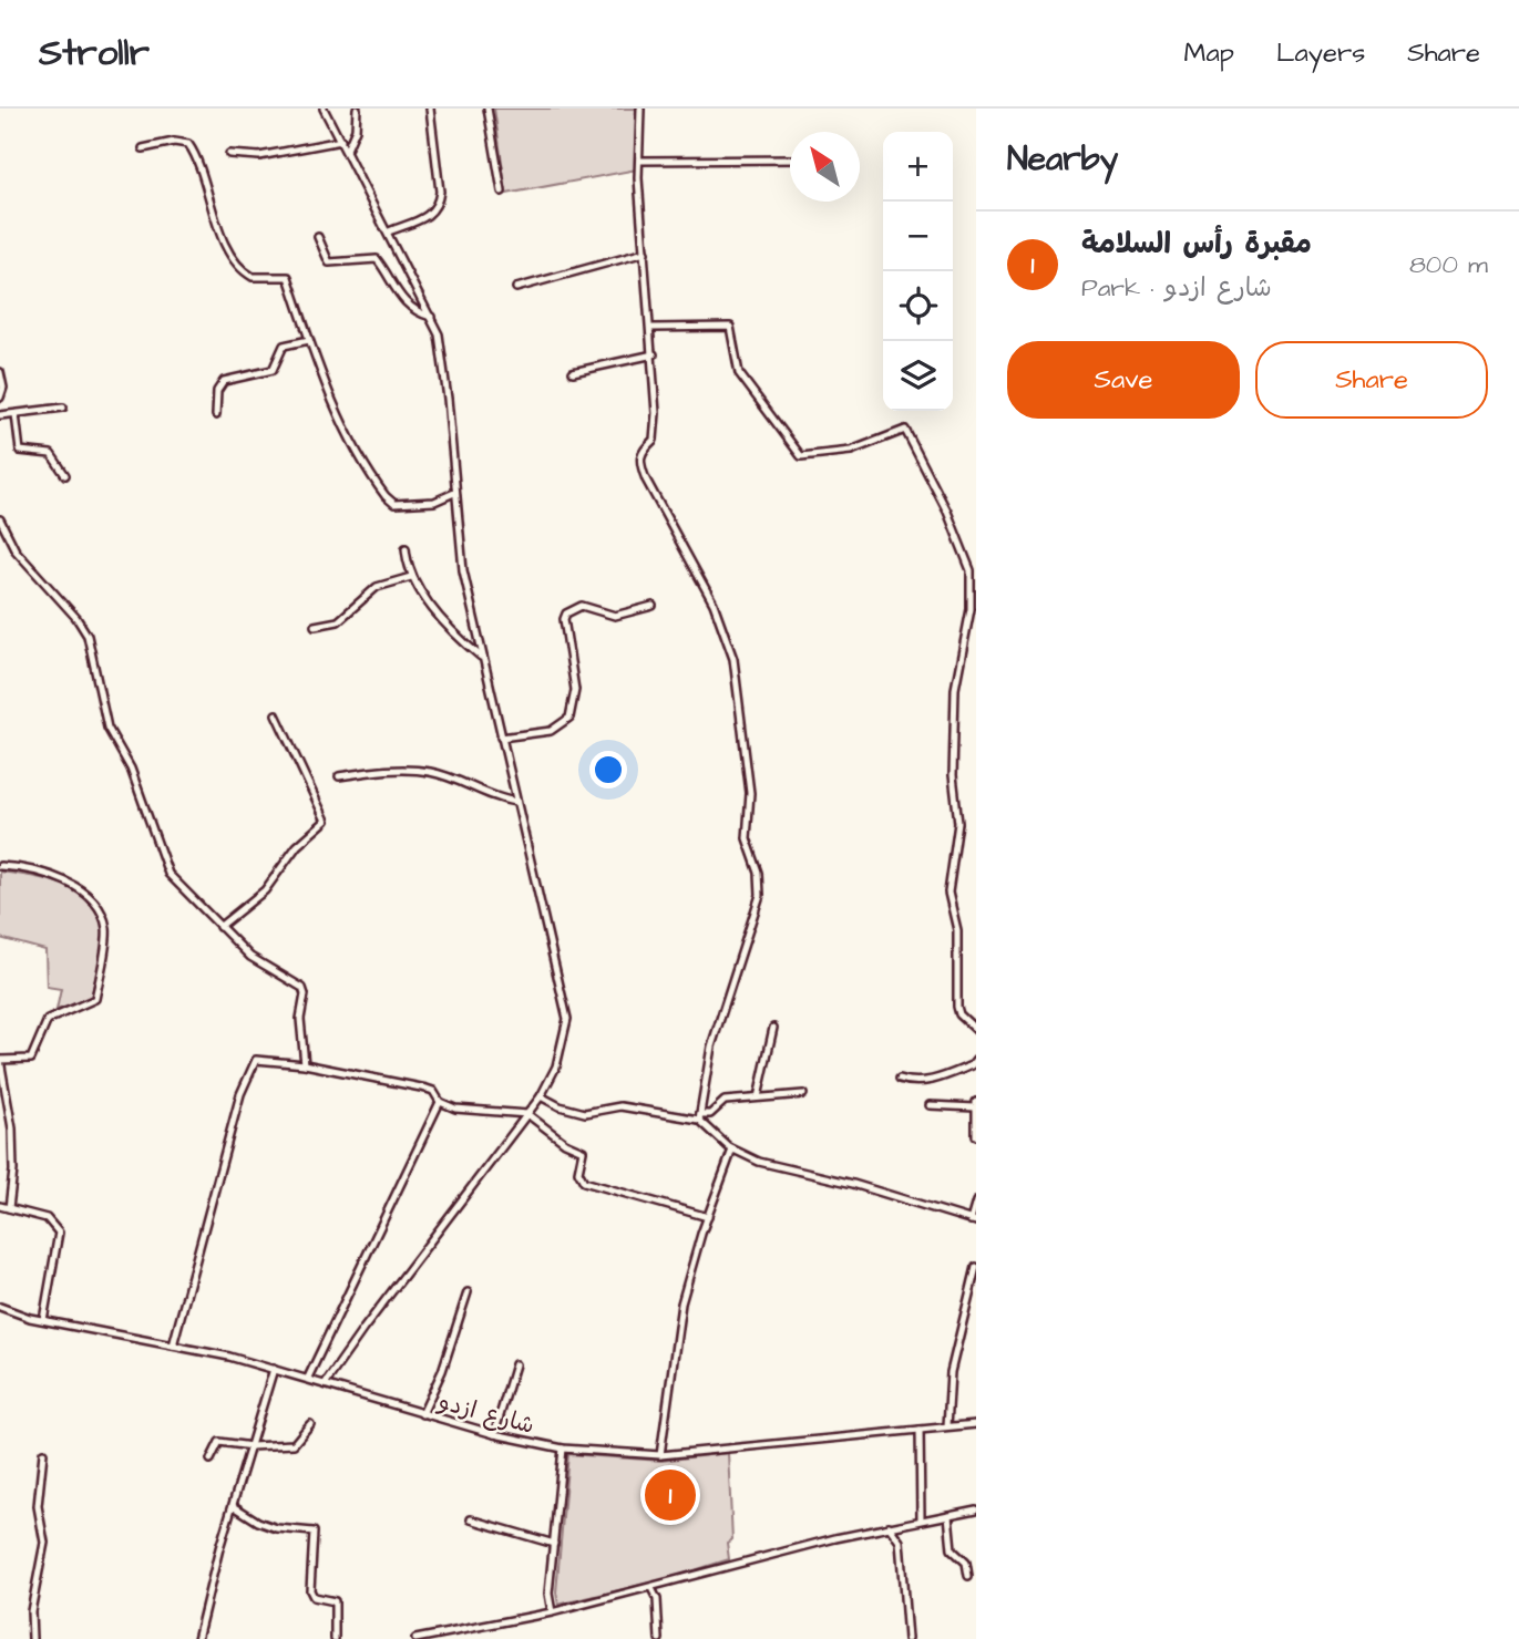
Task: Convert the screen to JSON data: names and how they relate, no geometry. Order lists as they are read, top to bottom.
{
  "streets": {
    "street": ["شارع ازدو"]
  },
  "north": "top left",
  "page": {
    "header": "Strollr",
    "nav": ["Map", "Layers", "Share"],
    "heading": "Nearby",
    "map_buttons": ["+", "−"],
    "list": [
      {
        "mark": "1",
        "name": "مقبرة رأس السلامة",
        "note": "Park · شارع ازدو",
        "value": "800 m"
      }
    ],
    "buttons": ["Save", "Share"],
    "pins": "1"
  }
}
